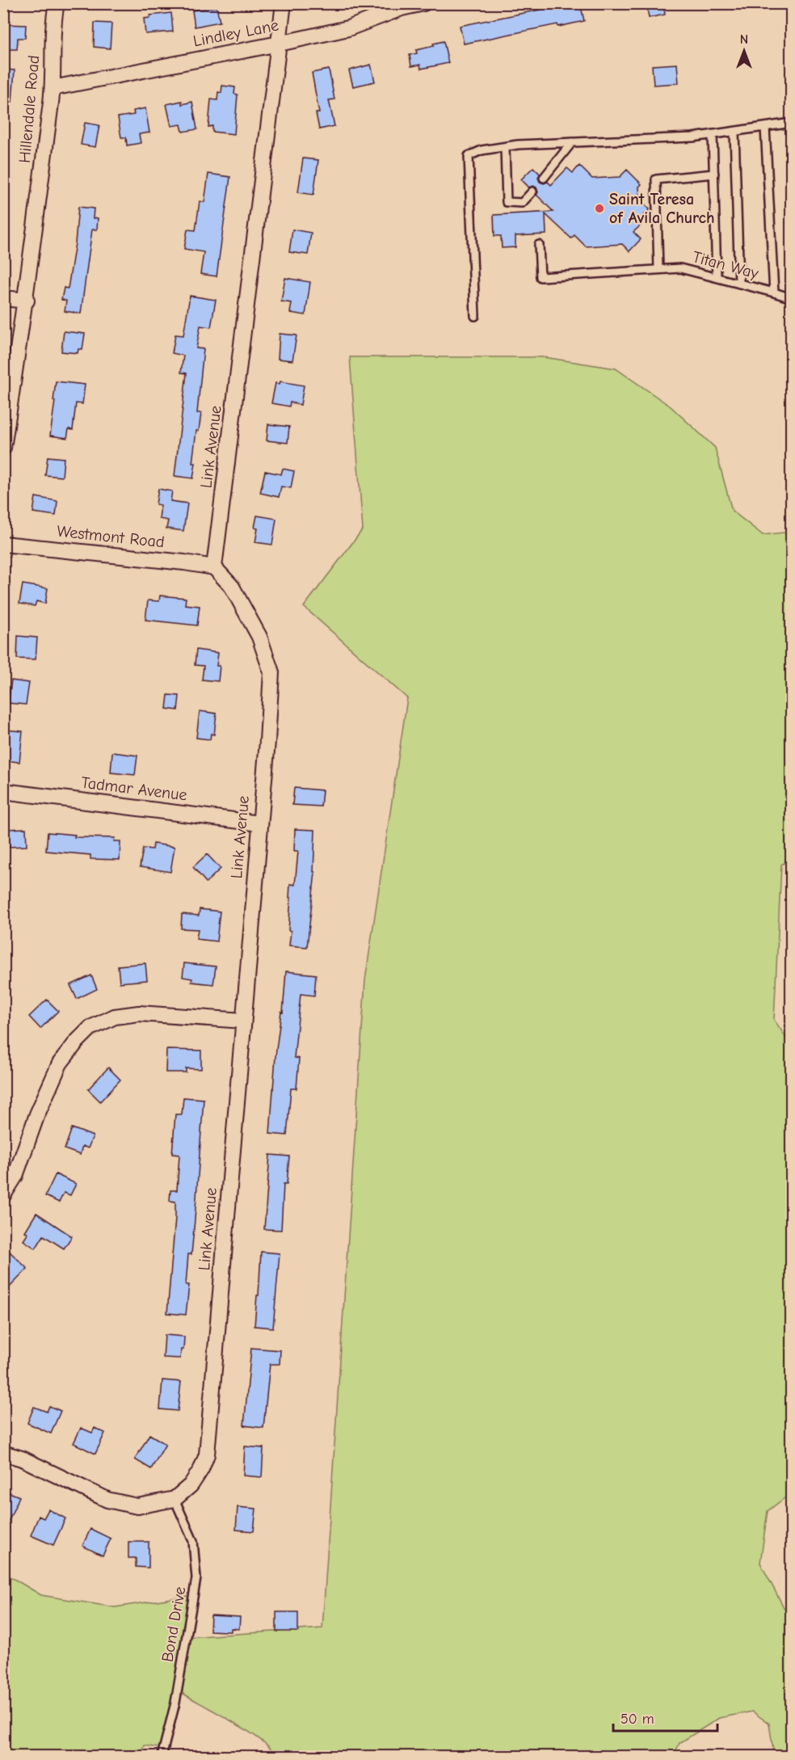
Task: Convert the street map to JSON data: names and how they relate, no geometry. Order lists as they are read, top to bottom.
{
  "streets": {
    "street": [
      "Lindley Lane",
      "Hillendale Road",
      "Link Avenue",
      "Westmont Road",
      "Tadmar Avenue"
    ],
    "lane": ["Titan Way", "Bond Drive"]
  },
  "crossings": [
    ["Lindley Lane", "Hillendale Road"],
    ["Lindley Lane", "Link Avenue"],
    ["Link Avenue", "Westmont Road"],
    ["Link Avenue", "Tadmar Avenue"],
    ["Link Avenue", "Bond Drive"]
  ],
  "places": ["Saint Teresa of Avila Church"],
  "scale_bar": "50 m",
  "north": "top"
}
